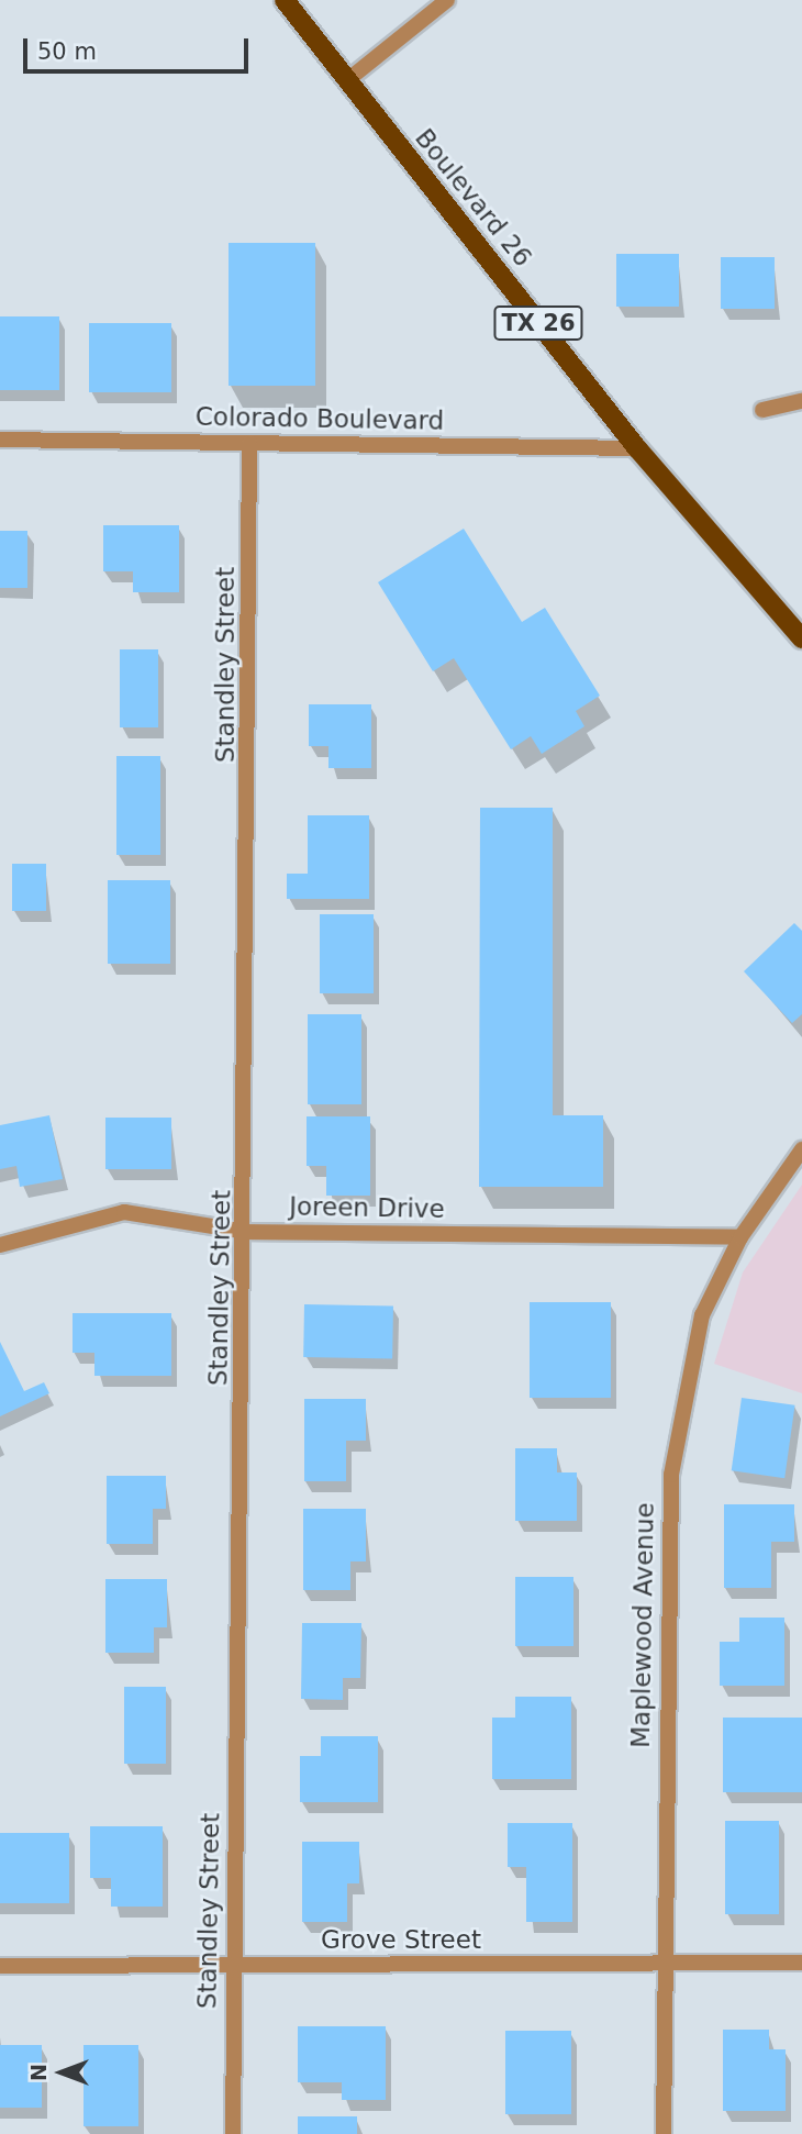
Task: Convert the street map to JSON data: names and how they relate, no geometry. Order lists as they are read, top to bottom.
{
  "streets": {
    "main road": ["Boulevard 26", "TX 26"],
    "street": [
      "Colorado Boulevard",
      "Standley Street",
      "Joreen Drive",
      "Maplewood Avenue",
      "Grove Street"
    ]
  },
  "crossings": [
    ["Boulevard 26", "Colorado Boulevard"],
    ["Colorado Boulevard", "Standley Street"],
    ["Standley Street", "Joreen Drive"],
    ["Standley Street", "Grove Street"],
    ["Joreen Drive", "Maplewood Avenue"],
    ["Maplewood Avenue", "Grove Street"]
  ],
  "scale_bar": "50 m",
  "north": "left"
}
